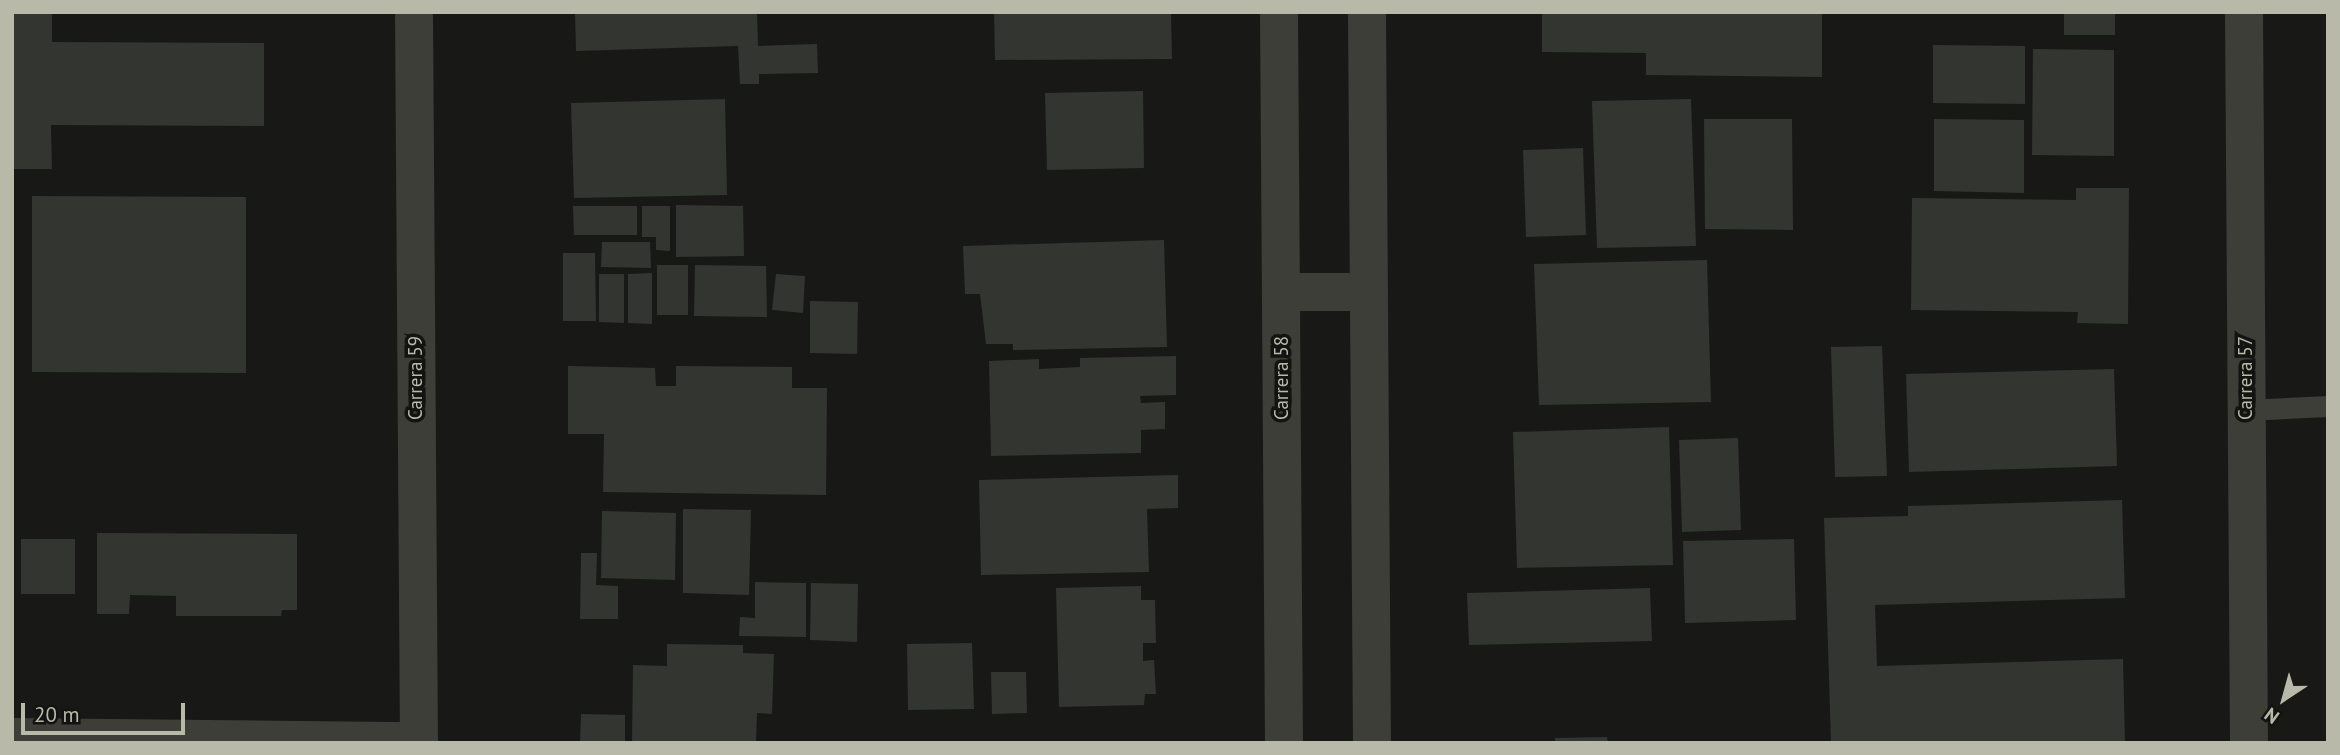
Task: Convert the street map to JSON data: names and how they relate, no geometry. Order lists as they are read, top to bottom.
{
  "streets": {
    "street": ["Carrera 59", "Carrera 58", "Carrera 57"]
  },
  "scale_bar": "20 m",
  "north": "bottom left"
}
